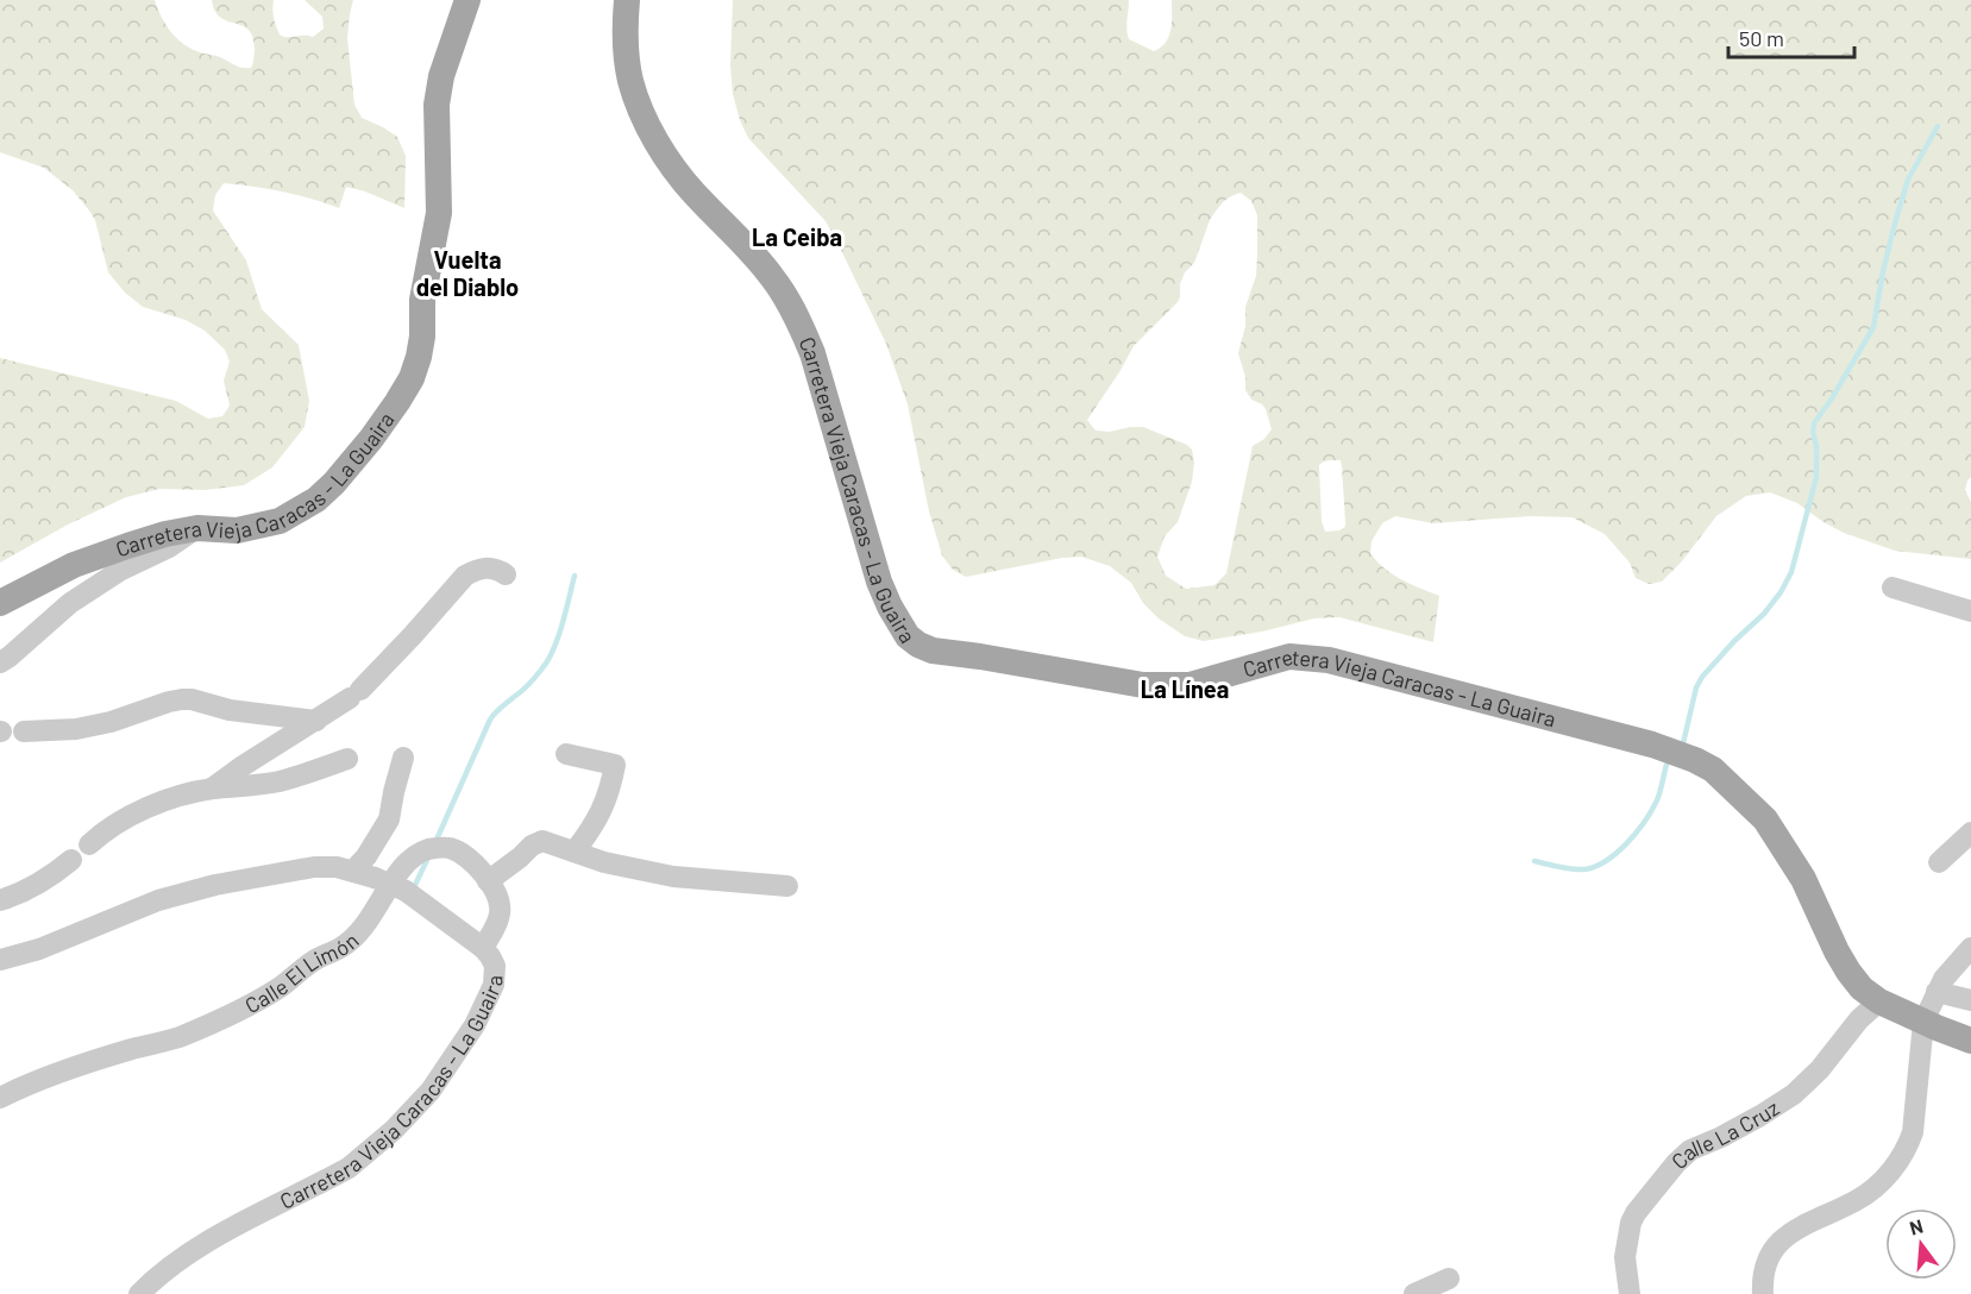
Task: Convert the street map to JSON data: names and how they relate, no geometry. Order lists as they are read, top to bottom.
{
  "streets": {
    "main road": ["Carretera Vieja Caracas - La Guaira"],
    "street": ["Calle El Limón", "Calle La Cruz"]
  },
  "crossings": [
    ["Carretera Vieja Caracas - La Guaira", "Calle El Limón"],
    ["Carretera Vieja Caracas - La Guaira", "Calle La Cruz"]
  ],
  "districts": ["La Ceiba", "Vuelta del Diablo", "La Línea"],
  "scale_bar": "50 m",
  "north": "top"
}
